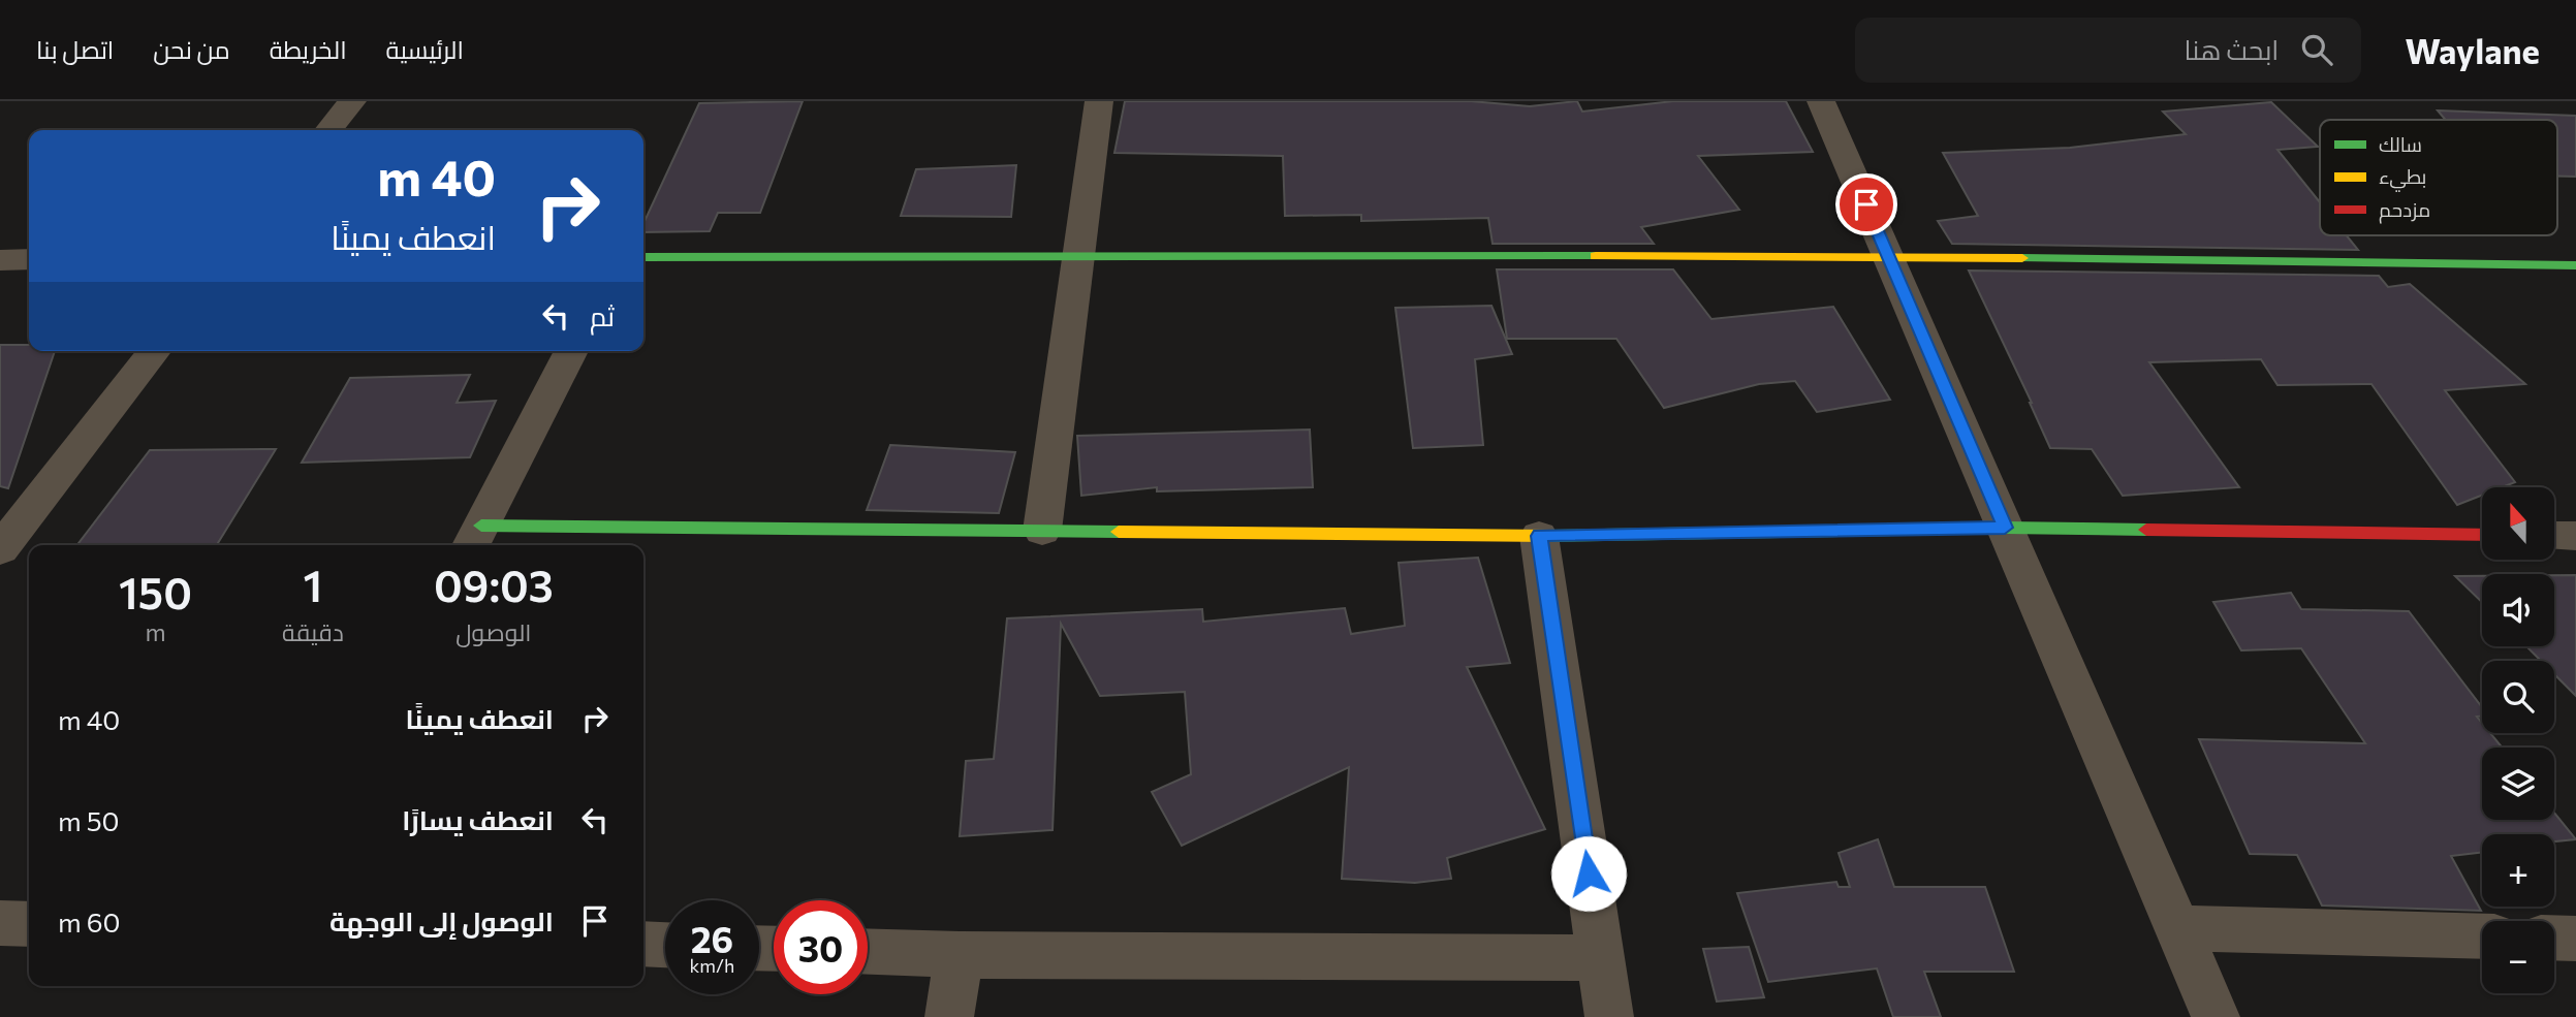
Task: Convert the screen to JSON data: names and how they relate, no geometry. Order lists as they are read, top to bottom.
{
  "legend": ["سالك", "بطيء", "مزدحم"],
  "north": "top",
  "page": {
    "header": "Waylane",
    "search": "ابحث هنا",
    "nav": [
      "الرئيسية",
      "الخريطة",
      "من نحن",
      "اتصل بنا"
    ],
    "turn": ["40 m", "انعطف يمينًا"],
    "then": "ثم",
    "map_buttons": ["+", "−"],
    "eta": [
      "09:03",
      "الوصول",
      "1",
      "دقيقة",
      "150",
      "m"
    ],
    "list": [
      {
        "name": "انعطف يمينًا",
        "value": "40 m"
      },
      {
        "name": "انعطف يسارًا",
        "value": "50 m"
      },
      {
        "name": "الوصول إلى الوجهة",
        "value": "60 m"
      }
    ],
    "speed": "26 km/h",
    "limit": "30"
  }
}
